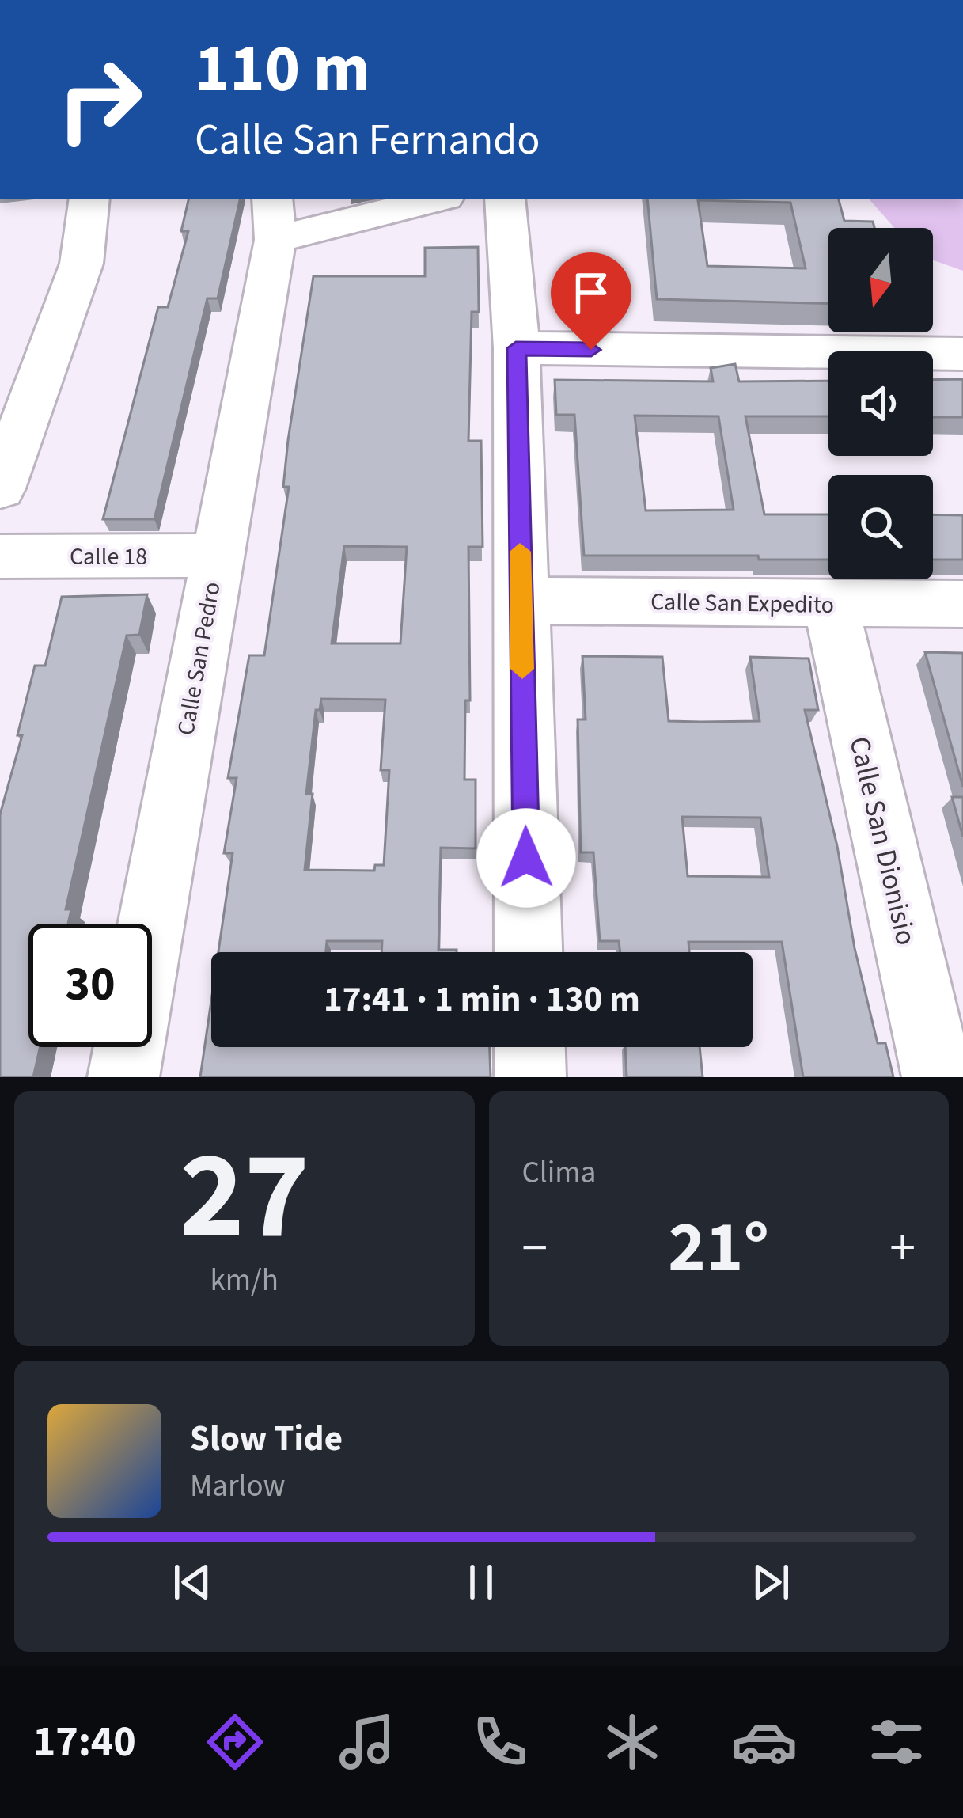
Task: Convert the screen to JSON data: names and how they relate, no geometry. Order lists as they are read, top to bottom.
{
  "streets": {
    "street": [
      "Calle 18",
      "Calle San Expedito",
      "Calle San Pedro",
      "Calle San Dionisio"
    ]
  },
  "crossings": [
    ["Calle 18", "Calle San Pedro"],
    ["Calle San Expedito", "Calle San Dionisio"]
  ],
  "north": "bottom",
  "page": {
    "turn": ["110 m", "Calle San Fernando"],
    "limit": "30",
    "trip": "17:41 · 1 min · 130 m",
    "tile": [
      ["27", "km/h"],
      "Clima"
    ],
    "heat": ["−", "21°", "+"],
    "song": ["Slow Tide", "Marlow"],
    "tabs": "17:40"
  }
}
